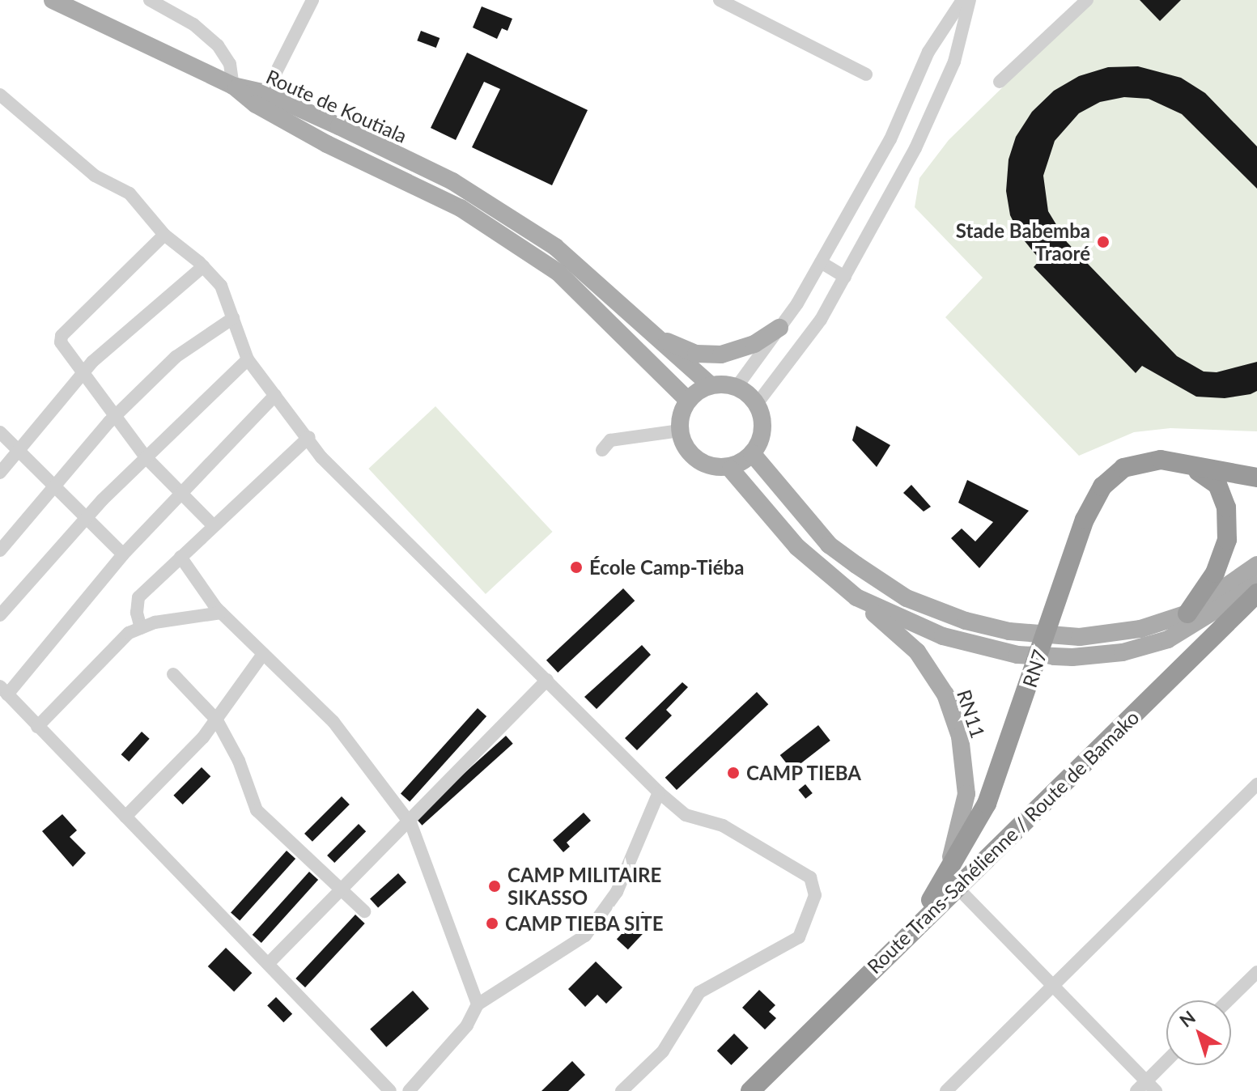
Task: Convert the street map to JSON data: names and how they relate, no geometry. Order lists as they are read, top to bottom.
{
  "streets": {
    "highway": ["RN7", "Route Trans-Sahélienne / Route de Bamako"],
    "main road": ["Route de Koutiala", "RN11"]
  },
  "crossings": [
    ["Route de Koutiala", "RN11"],
    ["RN7", "RN11"],
    ["RN7", "Route Trans-Sahélienne / Route de Bamako"],
    ["RN11", "Route Trans-Sahélienne / Route de Bamako"]
  ],
  "places": [
    "Stade Babemba Traoré",
    "École Camp-Tiéba",
    "CAMP TIEBA",
    "CAMP MILITAIRE SIKASSO",
    "CAMP TIEBA SITE"
  ],
  "north": "top left"
}
